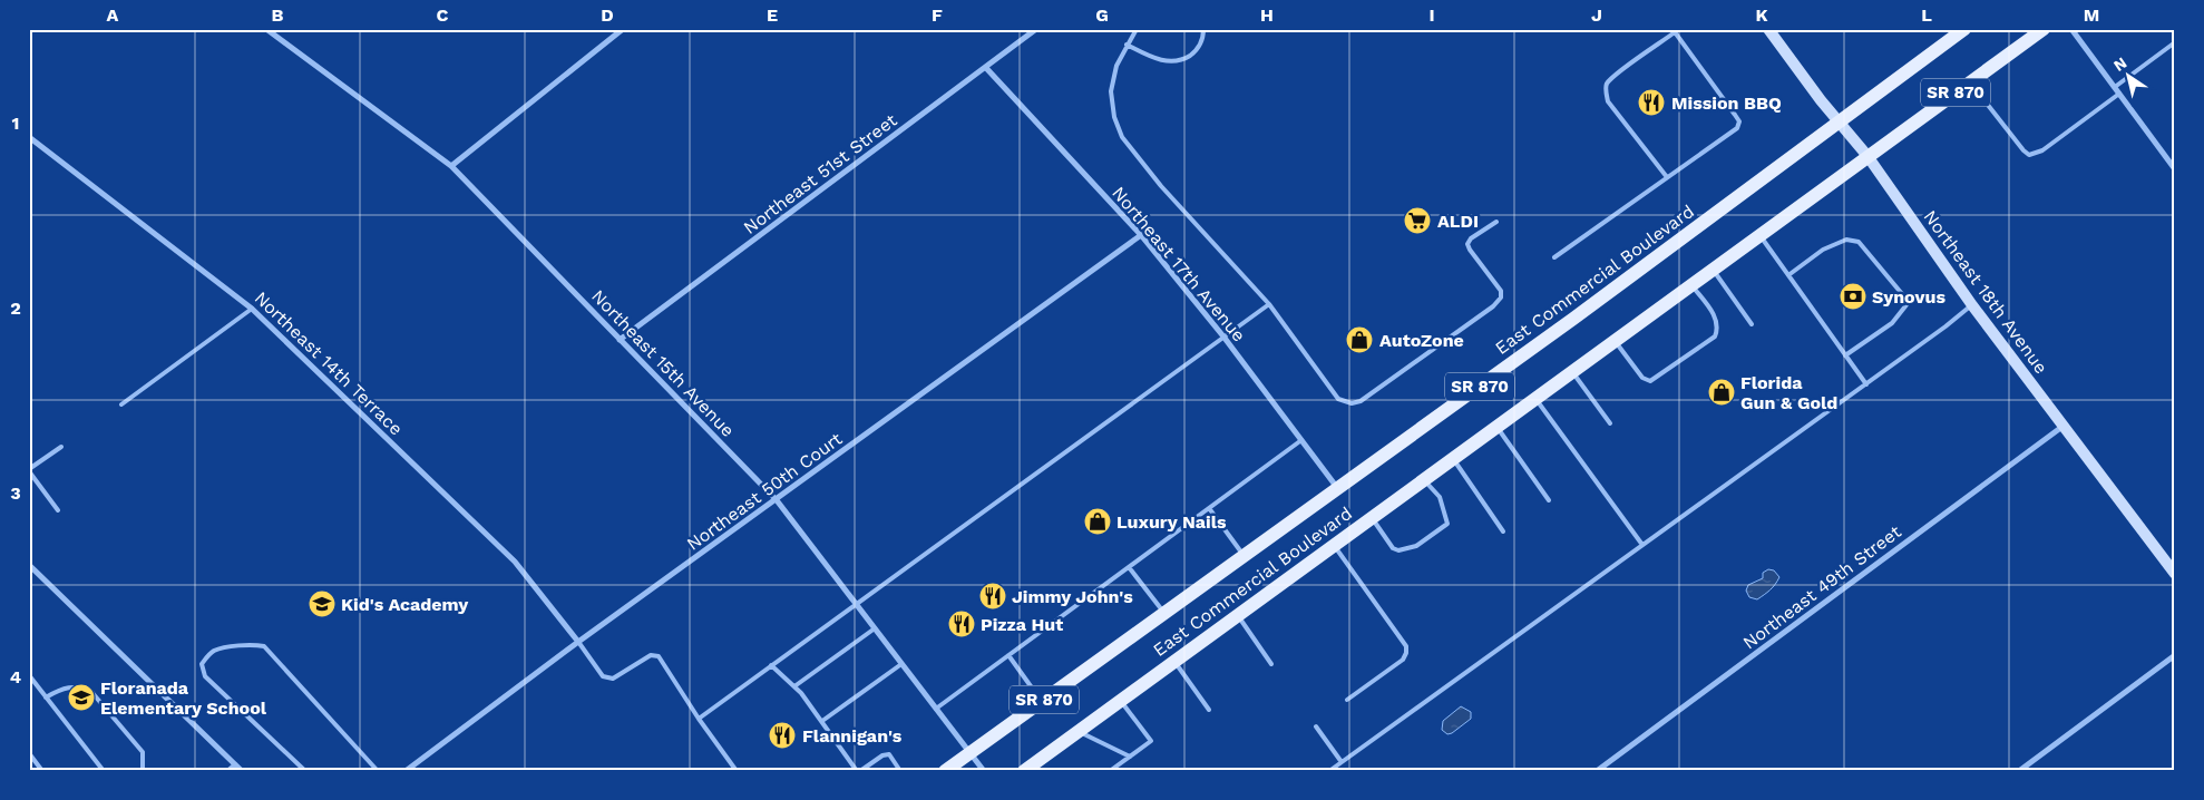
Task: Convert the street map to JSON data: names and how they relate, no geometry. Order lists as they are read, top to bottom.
{
  "streets": {
    "main road": ["SR 870", "East Commercial Boulevard"],
    "street": [
      "Northeast 51st Street",
      "Northeast 17th Avenue",
      "Northeast 18th Avenue",
      "Northeast 14th Terrace",
      "Northeast 15th Avenue",
      "Northeast 50th Court",
      "Northeast 49th Street"
    ]
  },
  "crossings": [
    ["Northeast 51st Street", "Northeast 17th Avenue"],
    ["Northeast 51st Street", "Northeast 15th Avenue"],
    ["Northeast 17th Avenue", "East Commercial Boulevard"],
    ["Northeast 17th Avenue", "Northeast 50th Court"],
    ["East Commercial Boulevard", "Northeast 18th Avenue"],
    ["East Commercial Boulevard", "Northeast 15th Avenue"],
    ["Northeast 18th Avenue", "Northeast 49th Street"],
    ["Northeast 14th Terrace", "Northeast 50th Court"],
    ["Northeast 15th Avenue", "Northeast 50th Court"]
  ],
  "places": {
    "restaurant": [
      "Mission BBQ",
      "Jimmy John's",
      "Pizza Hut",
      "Flannigan's"
    ],
    "supermarket": ["ALDI"],
    "bank": ["Synovus"],
    "shop": ["AutoZone", "Florida Gun & Gold", "Luxury Nails"],
    "school or university": ["Kid's Academy", "Floranada Elementary School"]
  },
  "north": "top left",
  "grid": {
    "columns": [
      "A",
      "B",
      "C",
      "D",
      "E",
      "F",
      "G",
      "H",
      "I",
      "J",
      "K",
      "L",
      "M"
    ],
    "rows": [
      "1",
      "2",
      "3",
      "4"
    ]
  }
}
